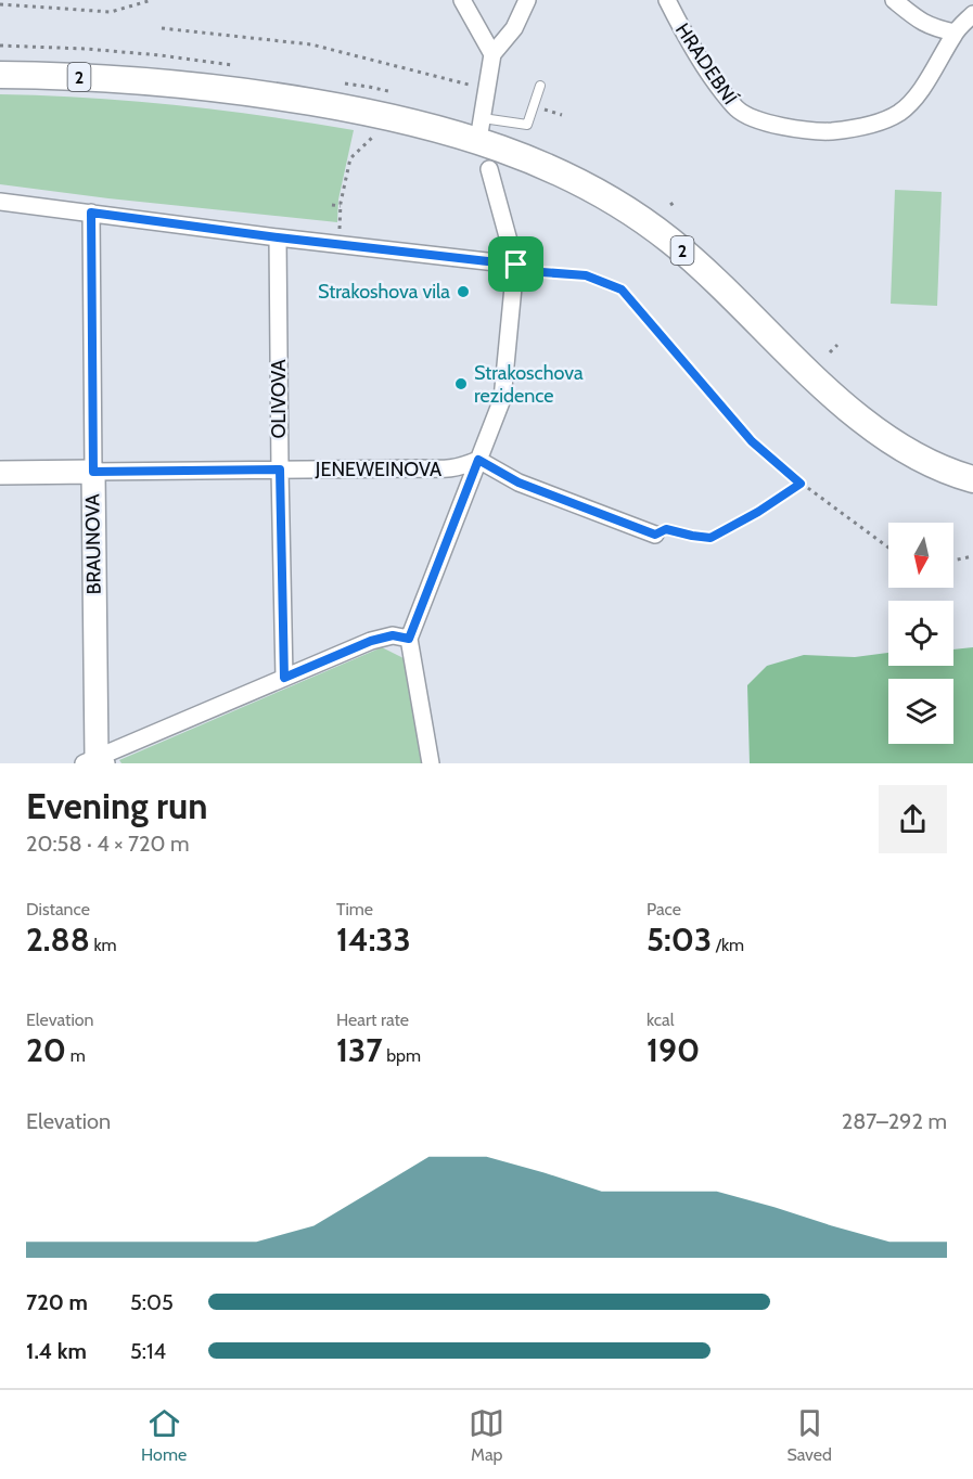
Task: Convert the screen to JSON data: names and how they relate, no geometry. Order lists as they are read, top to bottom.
{
  "streets": {
    "main road": ["2"],
    "street": [
      "HRADEBNÍ",
      "OLIVOVA",
      "JENEWEINOVA",
      "BRAUNOVA"
    ]
  },
  "crossings": [
    ["OLIVOVA", "JENEWEINOVA"],
    ["JENEWEINOVA", "BRAUNOVA"]
  ],
  "places": ["Strakoshova vila", "Strakoschova rezidence"],
  "north": "bottom",
  "page": {
    "heading": ["Evening run", "20:58 · 4 × 720 m"],
    "stats": [
      ["Distance", "2.88 km"],
      ["Time", "14:33"],
      ["Pace", "5:03 /km"],
      ["Elevation", "20 m"],
      ["Heart rate", "137 bpm"],
      ["kcal", "190"]
    ],
    "chart": ["Elevation", "287–292 m"],
    "list": [
      {
        "name": "720 m",
        "note": "5:05"
      },
      {
        "name": "1.4 km",
        "note": "5:14"
      }
    ],
    "tabs": ["Home", "Map", "Saved"]
  }
}
